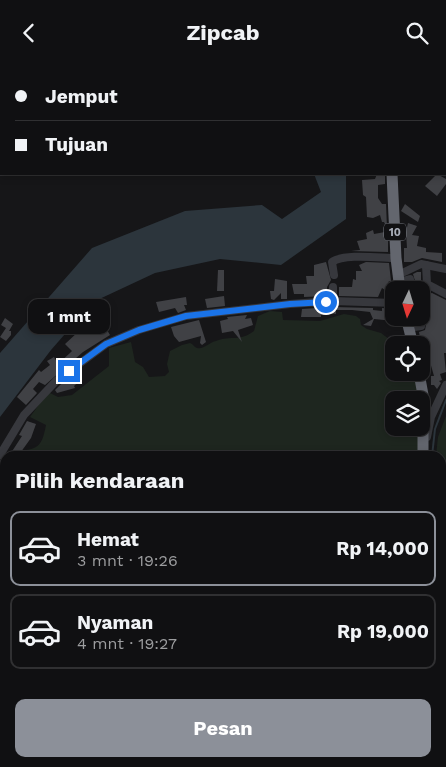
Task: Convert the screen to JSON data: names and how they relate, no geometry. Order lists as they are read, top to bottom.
{
  "streets": {
    "highway": ["10"]
  },
  "north": "bottom",
  "page": {
    "header": "Zipcab",
    "banner": ["Jemput", "Tujuan"],
    "bubble": "1 mnt",
    "heading": "Pilih kendaraan",
    "list": [
      {
        "name": "Hemat",
        "note": "3 mnt · 19:26",
        "value": "Rp 14,000"
      },
      {
        "name": "Nyaman",
        "note": "4 mnt · 19:27",
        "value": "Rp 19,000"
      }
    ],
    "buttons": "Pesan"
  }
}
